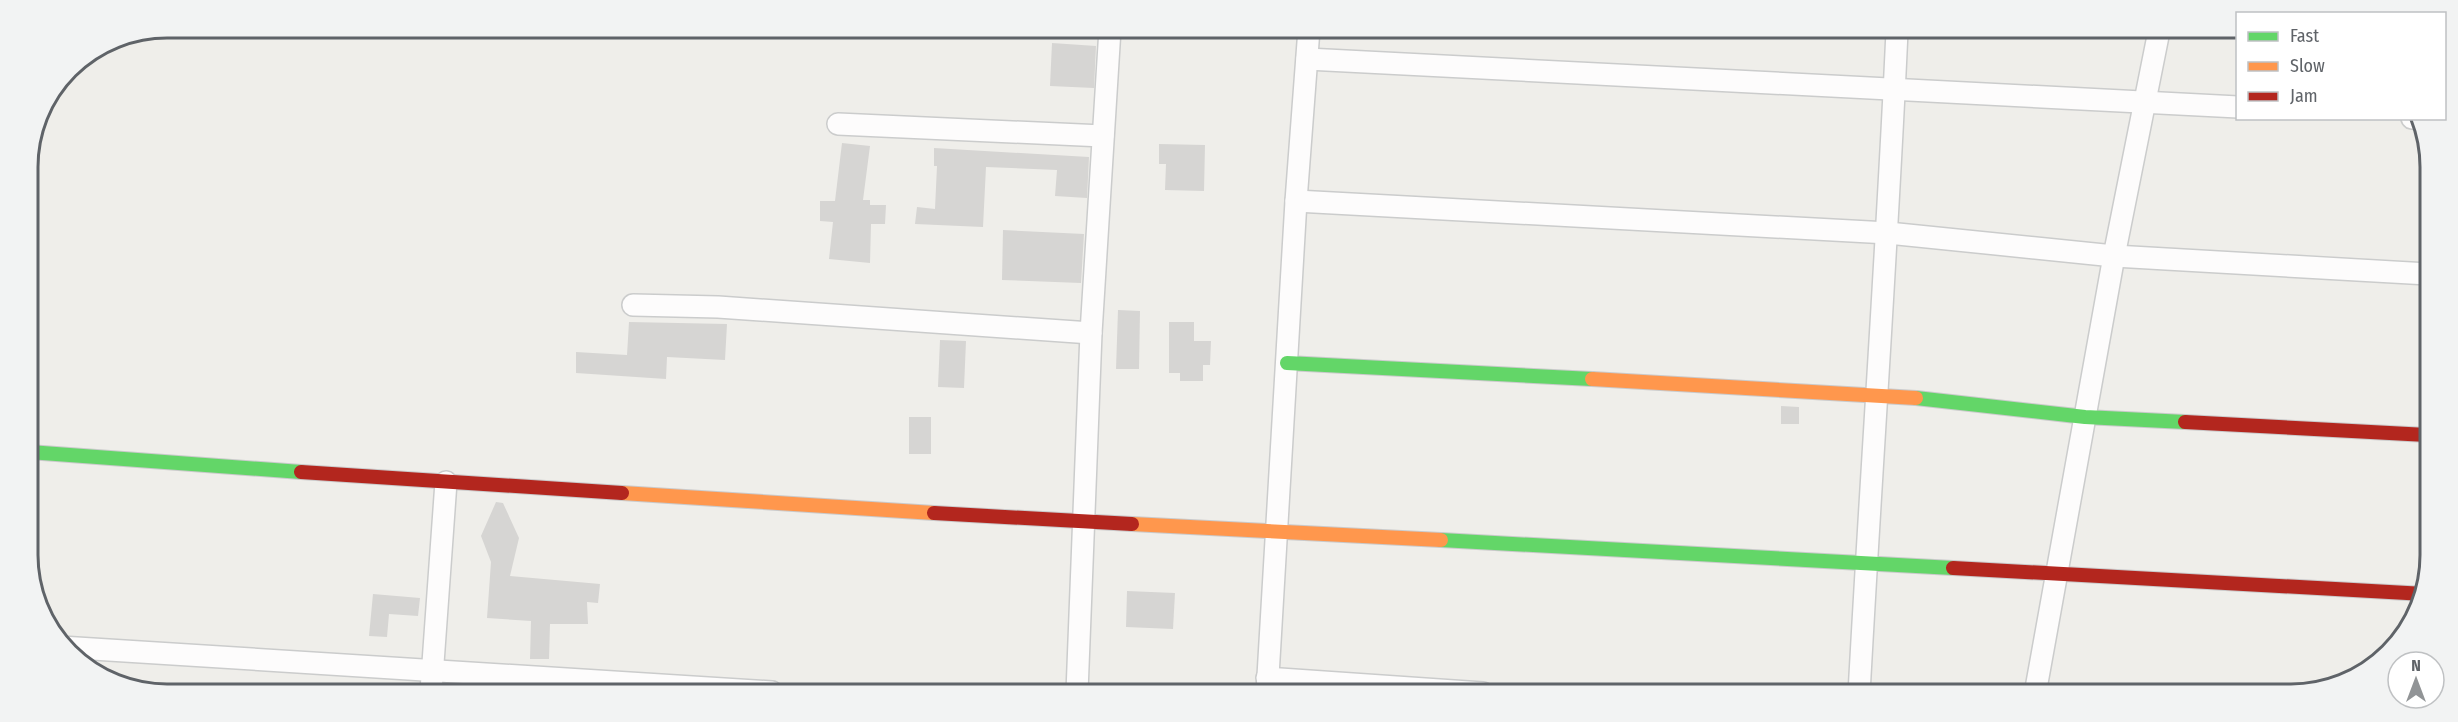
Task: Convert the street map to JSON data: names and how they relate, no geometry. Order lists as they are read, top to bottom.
{
  "legend": ["Fast", "Slow", "Jam"],
  "north": "top"
}
